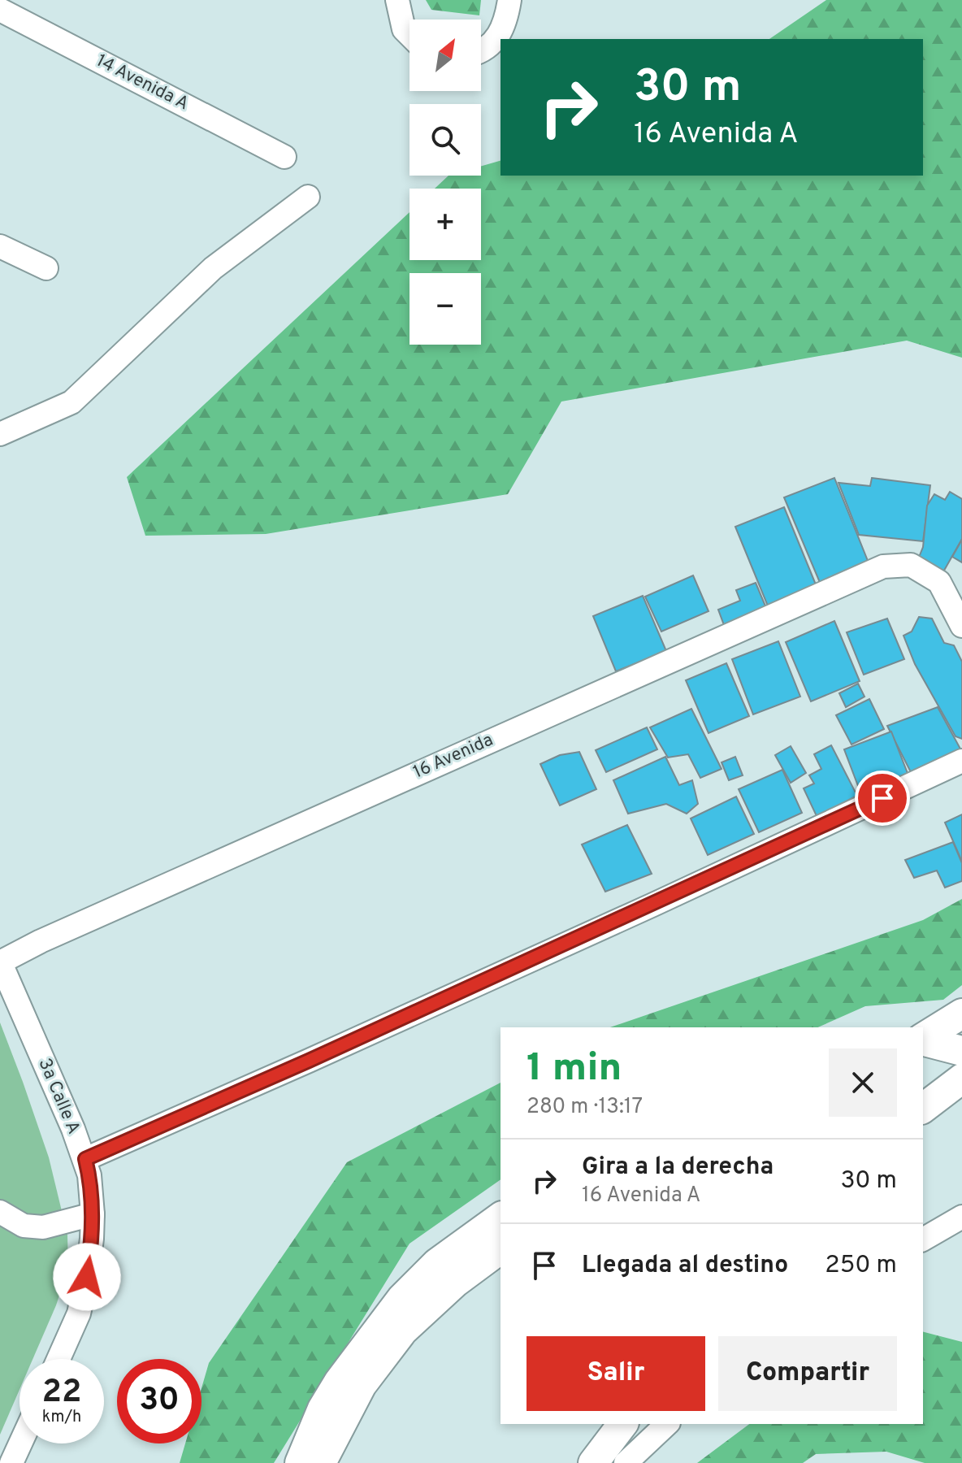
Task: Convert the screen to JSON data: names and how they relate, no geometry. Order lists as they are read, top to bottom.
{
  "streets": {
    "street": ["14 Avenida A", "16 Avenida", "3a Calle A"]
  },
  "crossings": [
    ["16 Avenida", "3a Calle A"]
  ],
  "north": "top right",
  "page": {
    "map_buttons": ["+", "−"],
    "turn": ["30 m", "16 Avenida A"],
    "heading": ["1 min", "280 m · 13:17"],
    "list": [
      {
        "name": "Gira a la derecha",
        "note": "16 Avenida A",
        "value": "30 m"
      },
      {
        "name": "Llegada al destino",
        "value": "250 m"
      }
    ],
    "buttons": ["Salir", "Compartir"],
    "speed": "22 km/h",
    "limit": "30"
  }
}
